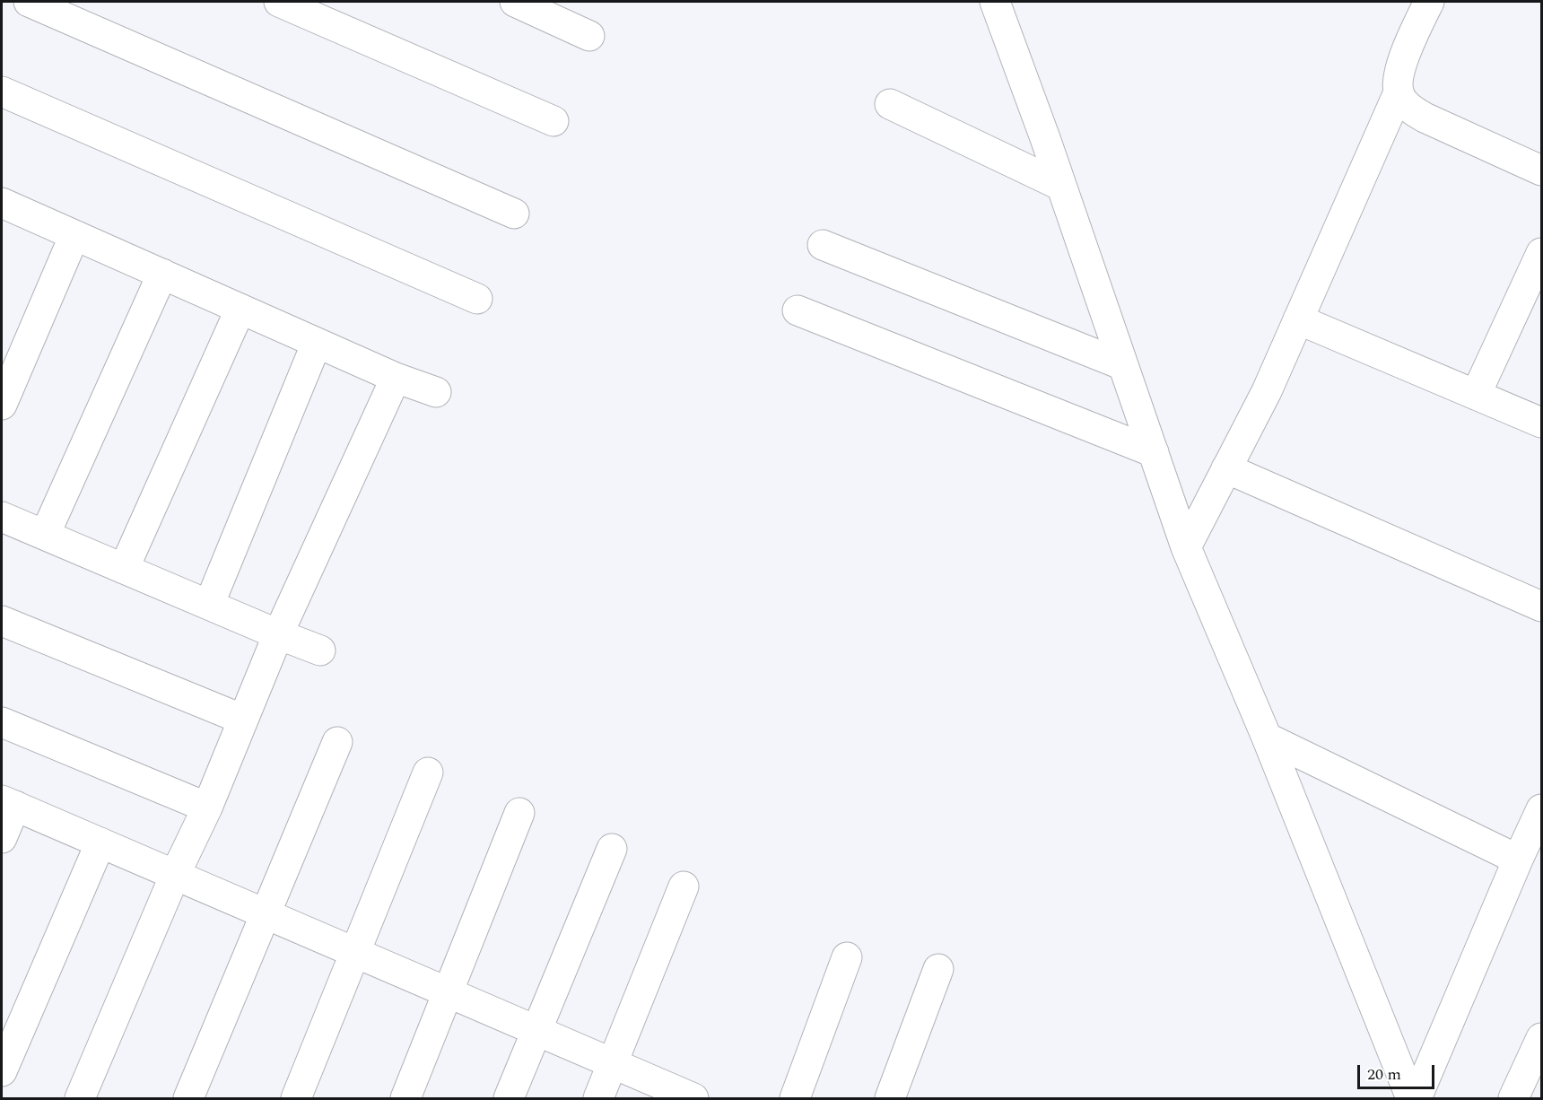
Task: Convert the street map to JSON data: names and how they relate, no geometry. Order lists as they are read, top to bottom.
{
  "scale_bar": "20 m"
}
